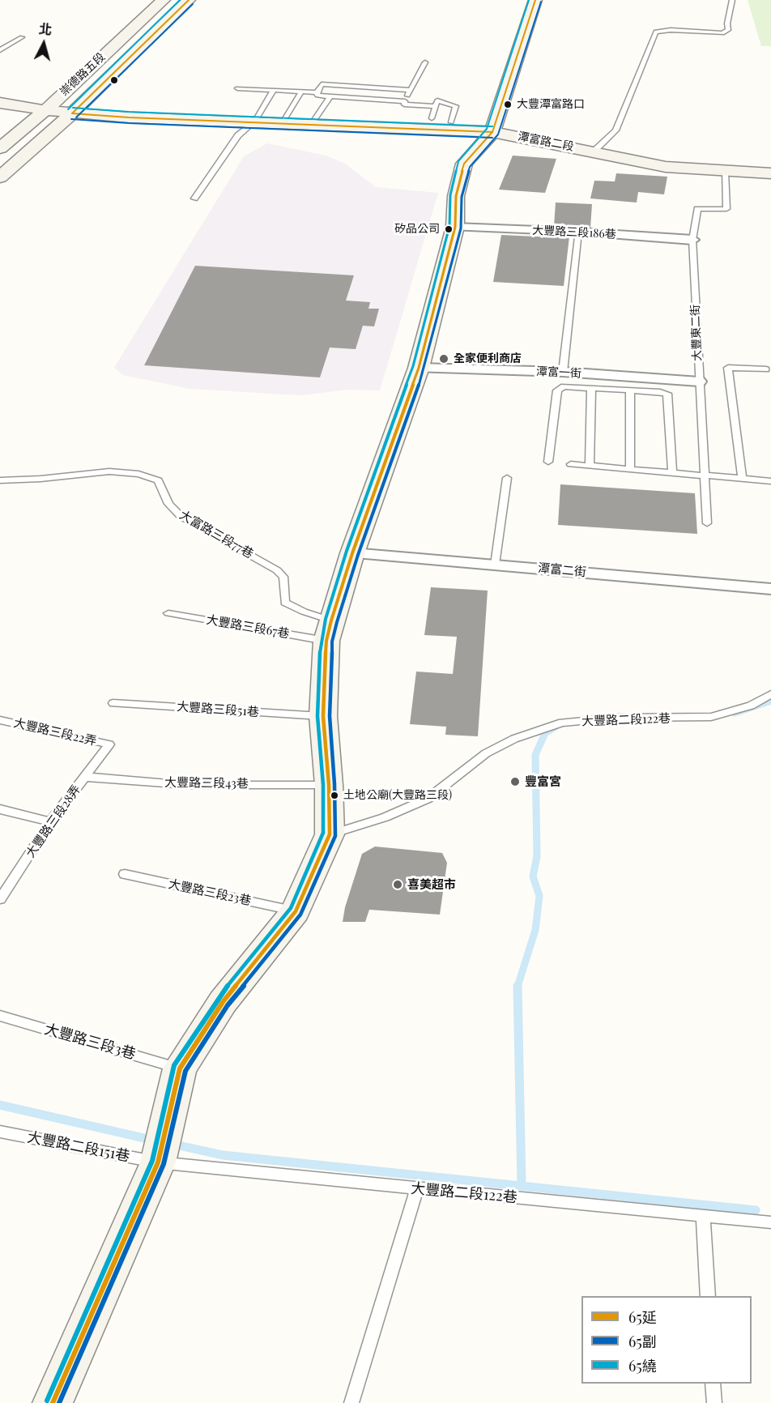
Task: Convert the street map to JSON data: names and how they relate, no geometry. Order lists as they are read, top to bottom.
{
  "streets": {
    "street": [
      "崇德路五段",
      "潭富路二段",
      "大豐路三段186巷",
      "潭富一街",
      "潭富二街"
    ],
    "lane": [
      "大豐東二街",
      "大富路三段77巷",
      "大豐路三段67巷",
      "大豐路三段51巷",
      "大豐路二段122巷",
      "大豐路三段22弄",
      "大豐路三段43巷",
      "大豐路三段28弄",
      "大豐路三段23巷",
      "大豐路三段3巷",
      "大豐路二段151巷"
    ]
  },
  "crossings": [
    ["崇德路五段", "潭富路二段"],
    ["潭富路二段", "大豐東二街"],
    ["大豐路三段186巷", "大豐東二街"],
    ["大豐東二街", "潭富一街"],
    ["大富路三段77巷", "大豐路三段67巷"],
    ["大豐路二段122巷", "大豐路二段151巷"],
    ["大豐路三段22弄", "大豐路三段28弄"],
    ["大豐路三段43巷", "大豐路三段28弄"]
  ],
  "places": [
    "大豐潭富路口",
    "矽品公司",
    "全家便利商店",
    "豐富宮",
    "土地公廟(大豐路三段)",
    "喜美超市"
  ],
  "lines": ["transit line 65延", "transit line 65繞", "transit line 65副"],
  "legend": ["65延", "65副", "65繞"],
  "north": "top"
}
